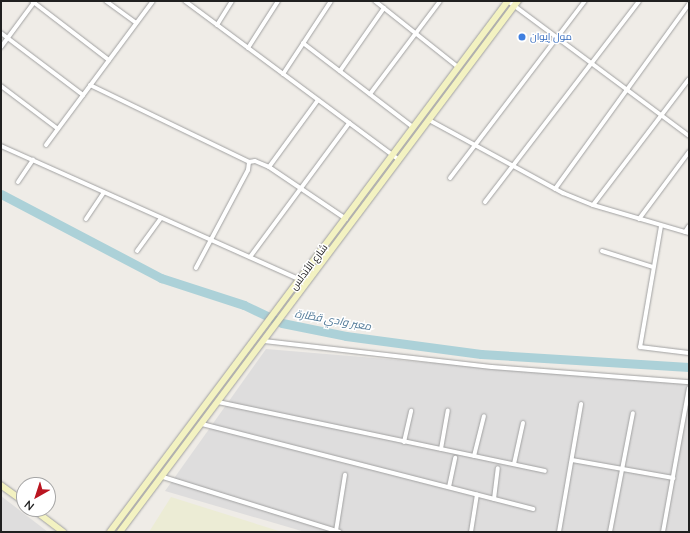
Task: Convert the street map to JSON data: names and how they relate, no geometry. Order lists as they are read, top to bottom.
{
  "streets": {
    "main road": ["شارع الأندلس"]
  },
  "water": ["معبر وادي قطّارة"],
  "places": ["مول إيوان"],
  "north": "bottom left"
}
